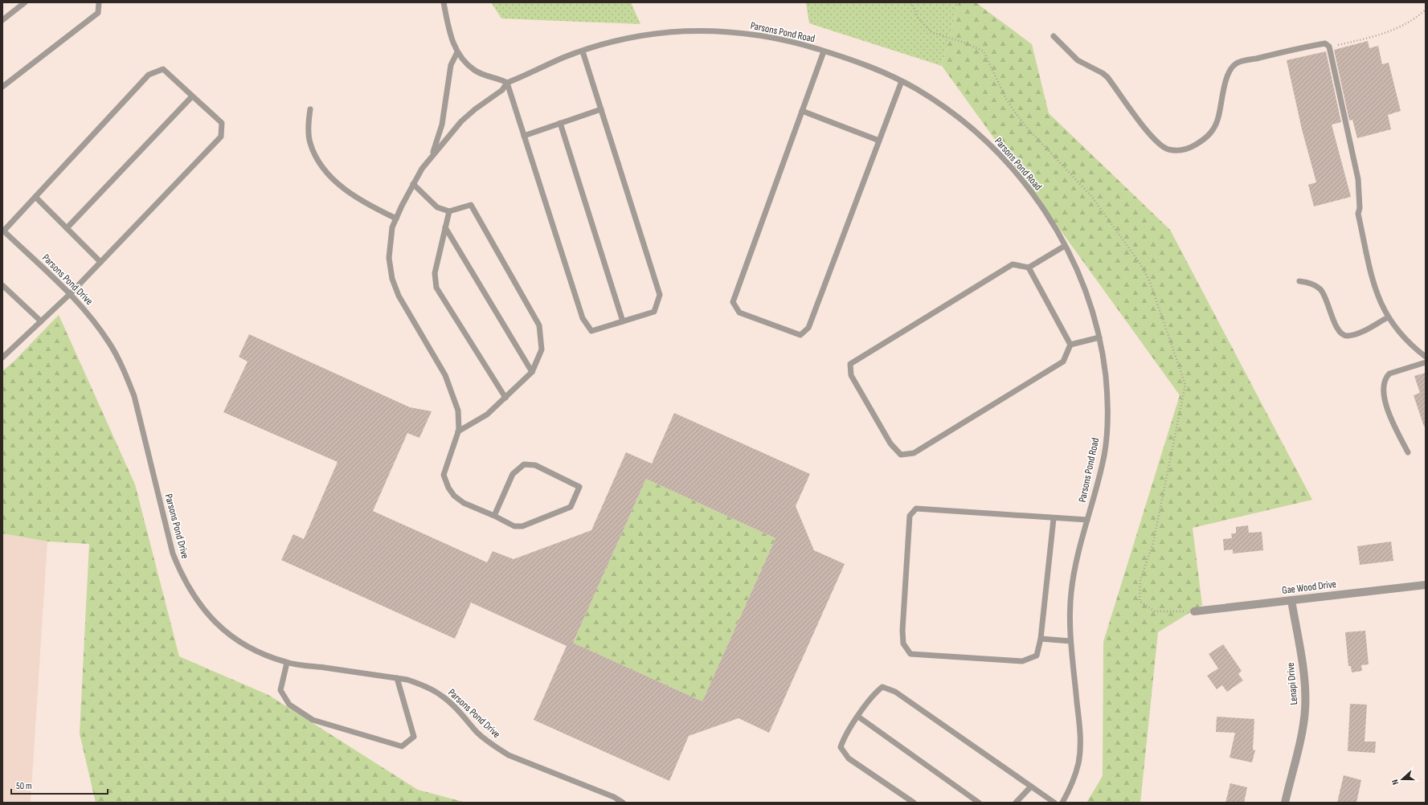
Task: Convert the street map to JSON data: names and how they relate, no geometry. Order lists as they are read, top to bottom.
{
  "streets": {
    "street": ["Gae Wood Drive", "Lenapi Drive"],
    "lane": ["Parsons Pond Road", "Parsons Pond Drive"]
  },
  "crossings": [
    ["Gae Wood Drive", "Lenapi Drive"]
  ],
  "scale_bar": "50 m",
  "north": "left"
}
